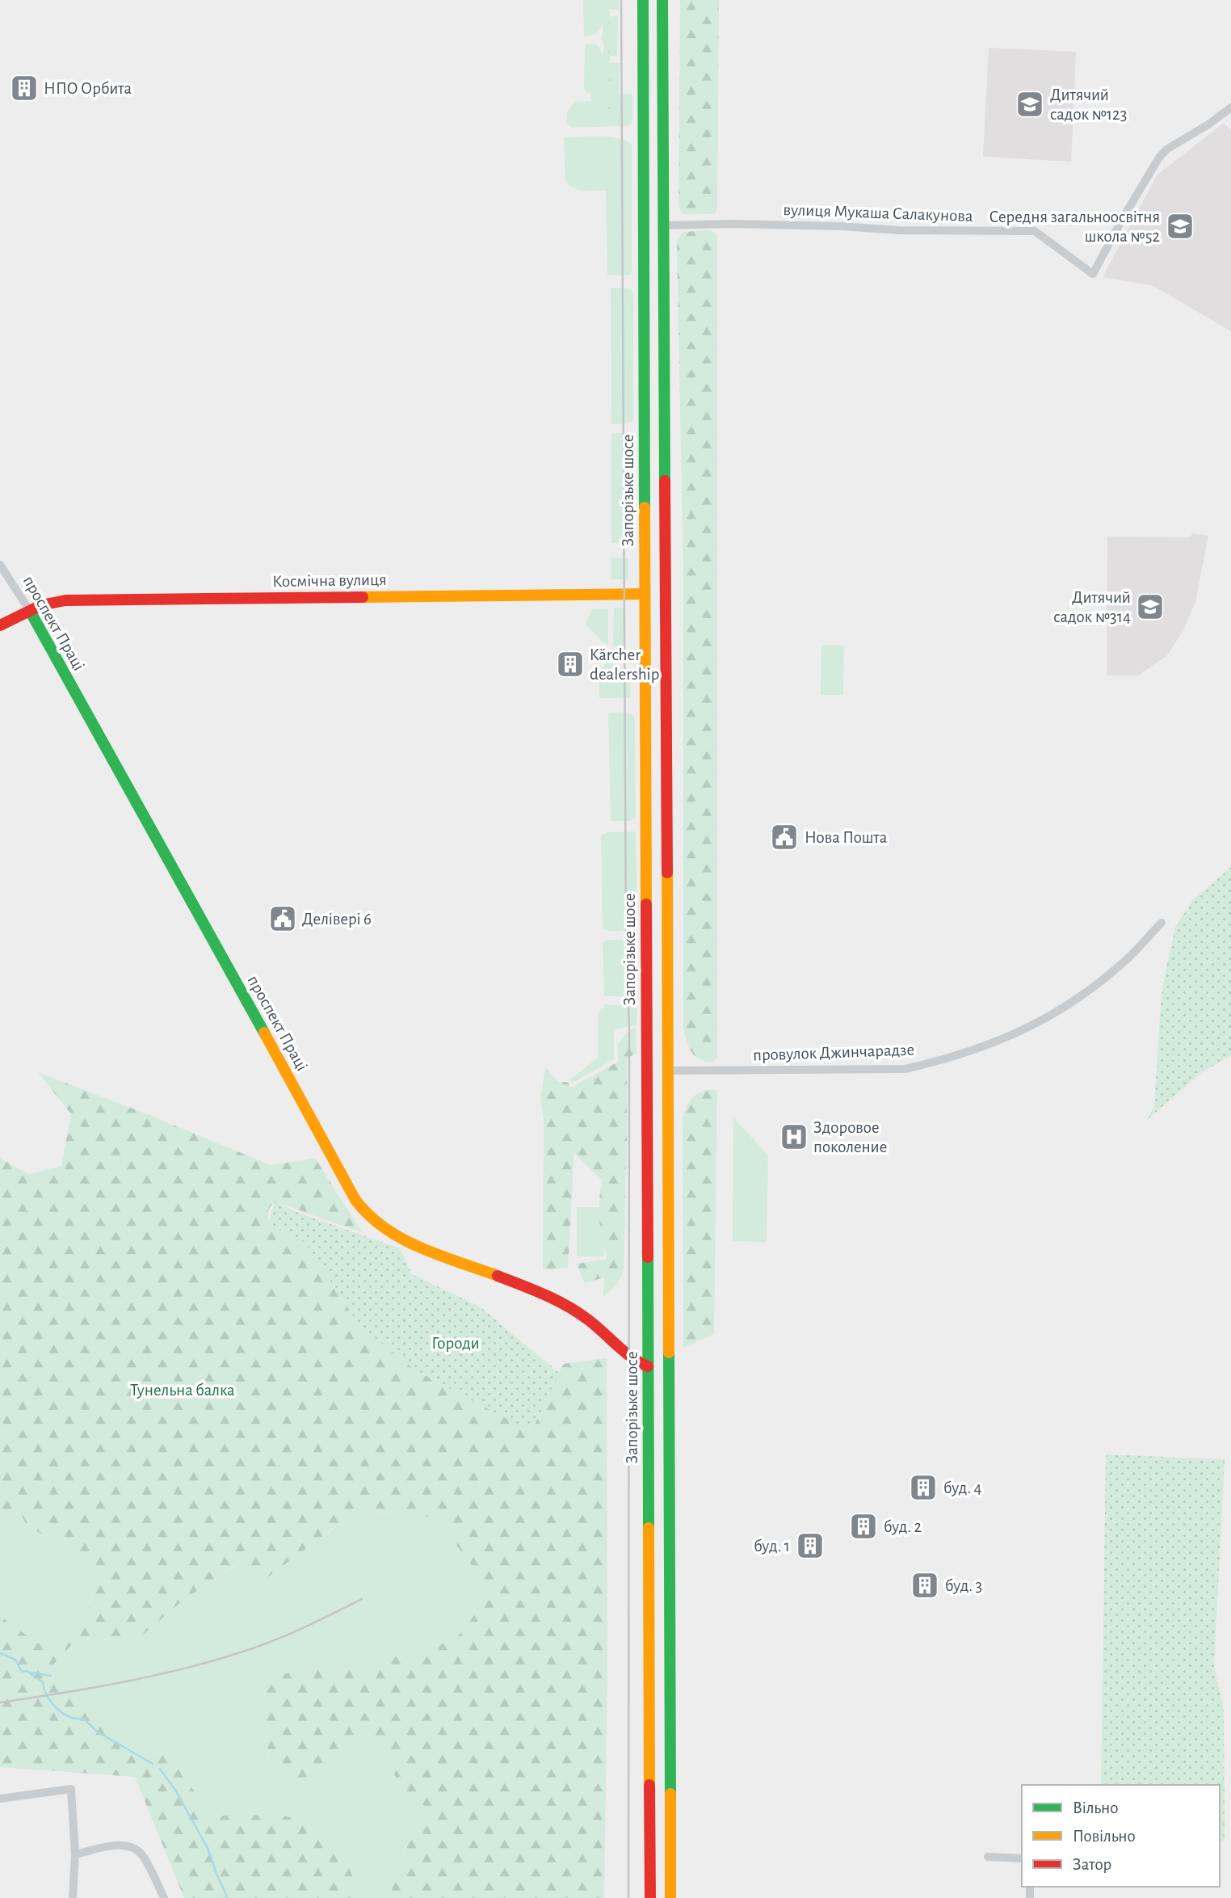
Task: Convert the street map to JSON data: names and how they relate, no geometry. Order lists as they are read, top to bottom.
{
  "streets": {
    "main road": ["Запорізьке шосе", "Космічна вулиця", "проспект Праці"],
    "street": ["вулиця Мукаша Салакунова", "провулок Джинчарадзе"]
  },
  "crossings": [
    ["Запорізьке шосе", "Космічна вулиця"],
    ["Запорізьке шосе", "проспект Праці"],
    ["Космічна вулиця", "проспект Праці"]
  ],
  "parks": ["Городи", "Тунельна балка"],
  "places": {
    "building": [
      "НПО Орбита",
      "Kärcher dealership",
      "буд. 4",
      "буд. 2",
      "буд. 1",
      "буд. 3"
    ],
    "school or university": ["Дитячий садок №123", "Середня загальноосвітня школа №52", "Дитячий садок №314"],
    "public building": ["Нова Пошта", "Делівері 6"],
    "hospital": ["Здоровое поколение"]
  },
  "legend": ["Вільно", "Повільно", "Затор"]
}
